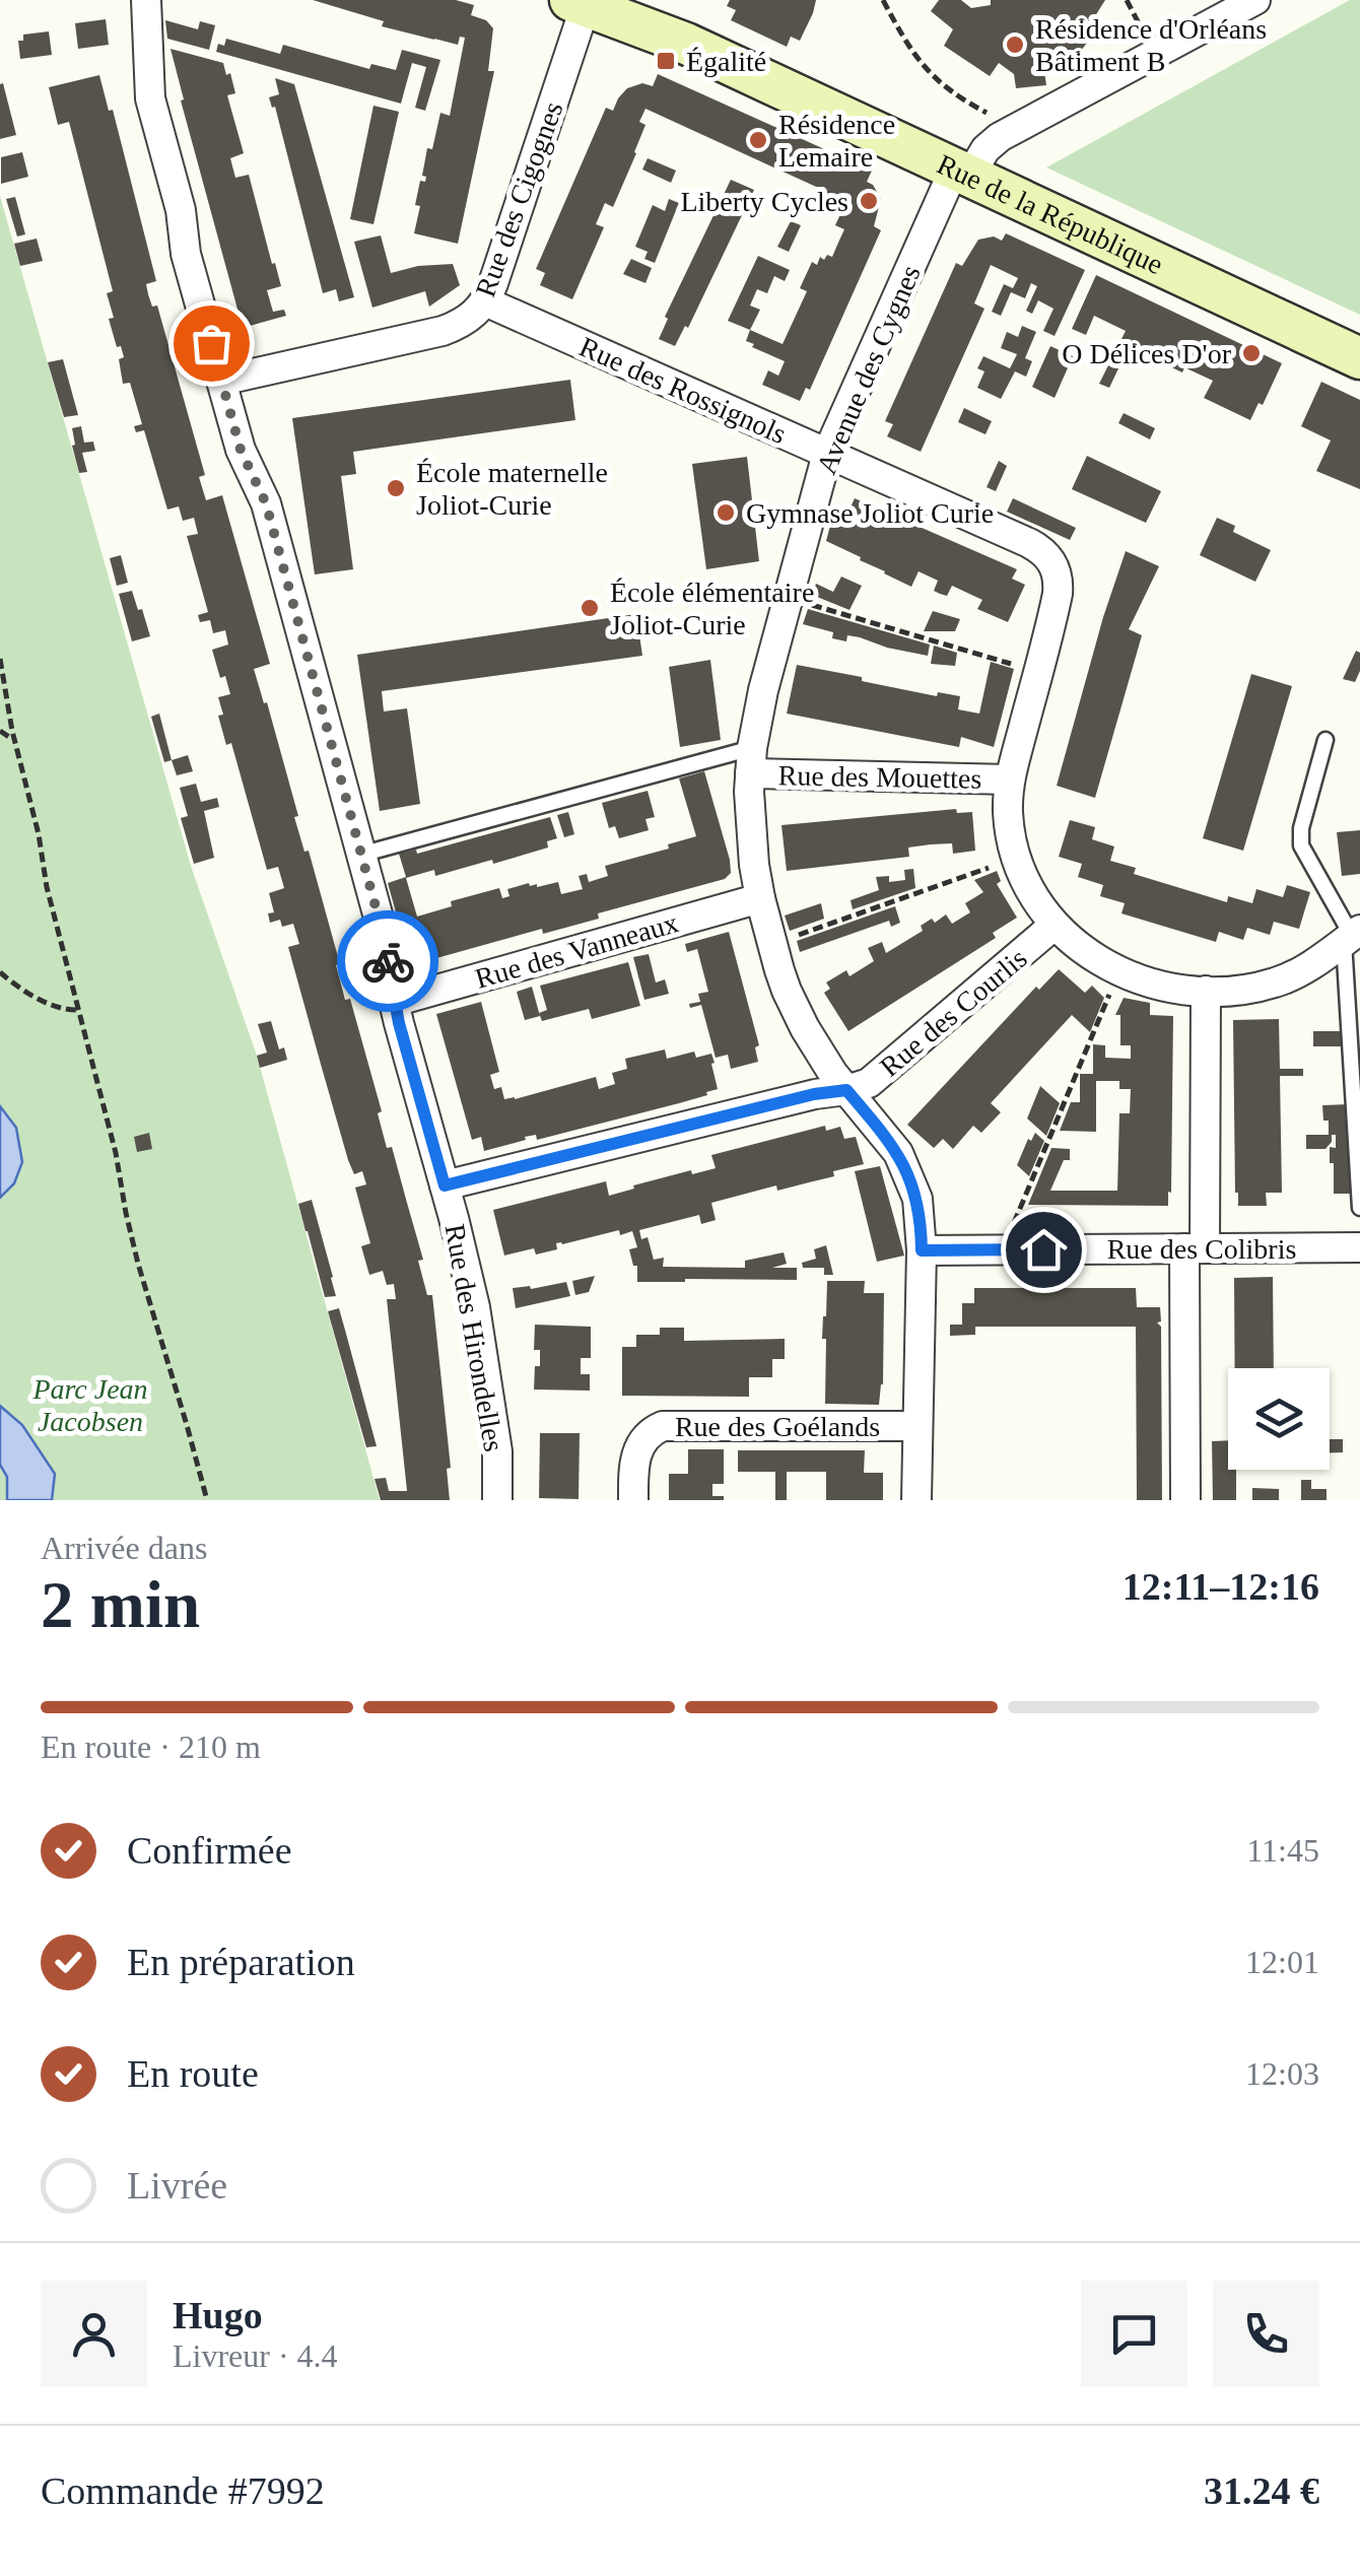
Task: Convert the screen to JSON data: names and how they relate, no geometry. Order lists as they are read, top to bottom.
{
  "streets": {
    "street": [
      "Rue des Cigognes",
      "Rue de la République",
      "Avenue des Cygnes",
      "Rue des Rossignols",
      "Rue des Mouettes",
      "Rue des Vanneaux",
      "Rue des Courlis",
      "Rue des Colibris",
      "Rue des Hirondelles",
      "Rue des Goélands"
    ]
  },
  "crossings": [
    ["Rue des Cigognes", "Rue de la République"],
    ["Rue des Cigognes", "Rue des Rossignols"],
    ["Rue des Cigognes", "Rue des Hirondelles"],
    ["Rue de la République", "Avenue des Cygnes"],
    ["Avenue des Cygnes", "Rue des Rossignols"],
    ["Avenue des Cygnes", "Rue des Mouettes"],
    ["Avenue des Cygnes", "Rue des Vanneaux"],
    ["Avenue des Cygnes", "Rue des Courlis"],
    ["Avenue des Cygnes", "Rue des Colibris"],
    ["Avenue des Cygnes", "Rue des Goélands"],
    ["Rue des Rossignols", "Rue des Mouettes"],
    ["Rue des Rossignols", "Rue des Courlis"],
    ["Rue des Vanneaux", "Rue des Hirondelles"],
    ["Rue des Courlis", "Rue des Hirondelles"]
  ],
  "parks": ["Parc Jean Jacobsen"],
  "places": {
    "other": [
      "Résidence d'Orléans Bâtiment B",
      "Résidence Lemaire",
      "Liberty Cycles",
      "O Délices D'or",
      "École maternelle Joliot-Curie",
      "Gymnase Joliot Curie",
      "École élémentaire Joliot-Curie"
    ],
    "transit": ["Égalité"]
  },
  "page": {
    "heading": ["2 min", "Arrivée dans", "12:11–12:16"],
    "panel": [
      "Hugo",
      "Livreur · 4.4",
      "Commande #7992",
      "31.24 €"
    ],
    "bar": "En route · 210 m",
    "list": [
      ["Confirmée", "11:45"],
      ["En préparation", "12:01"],
      ["En route", "12:03"],
      "Livrée"
    ]
  }
}
